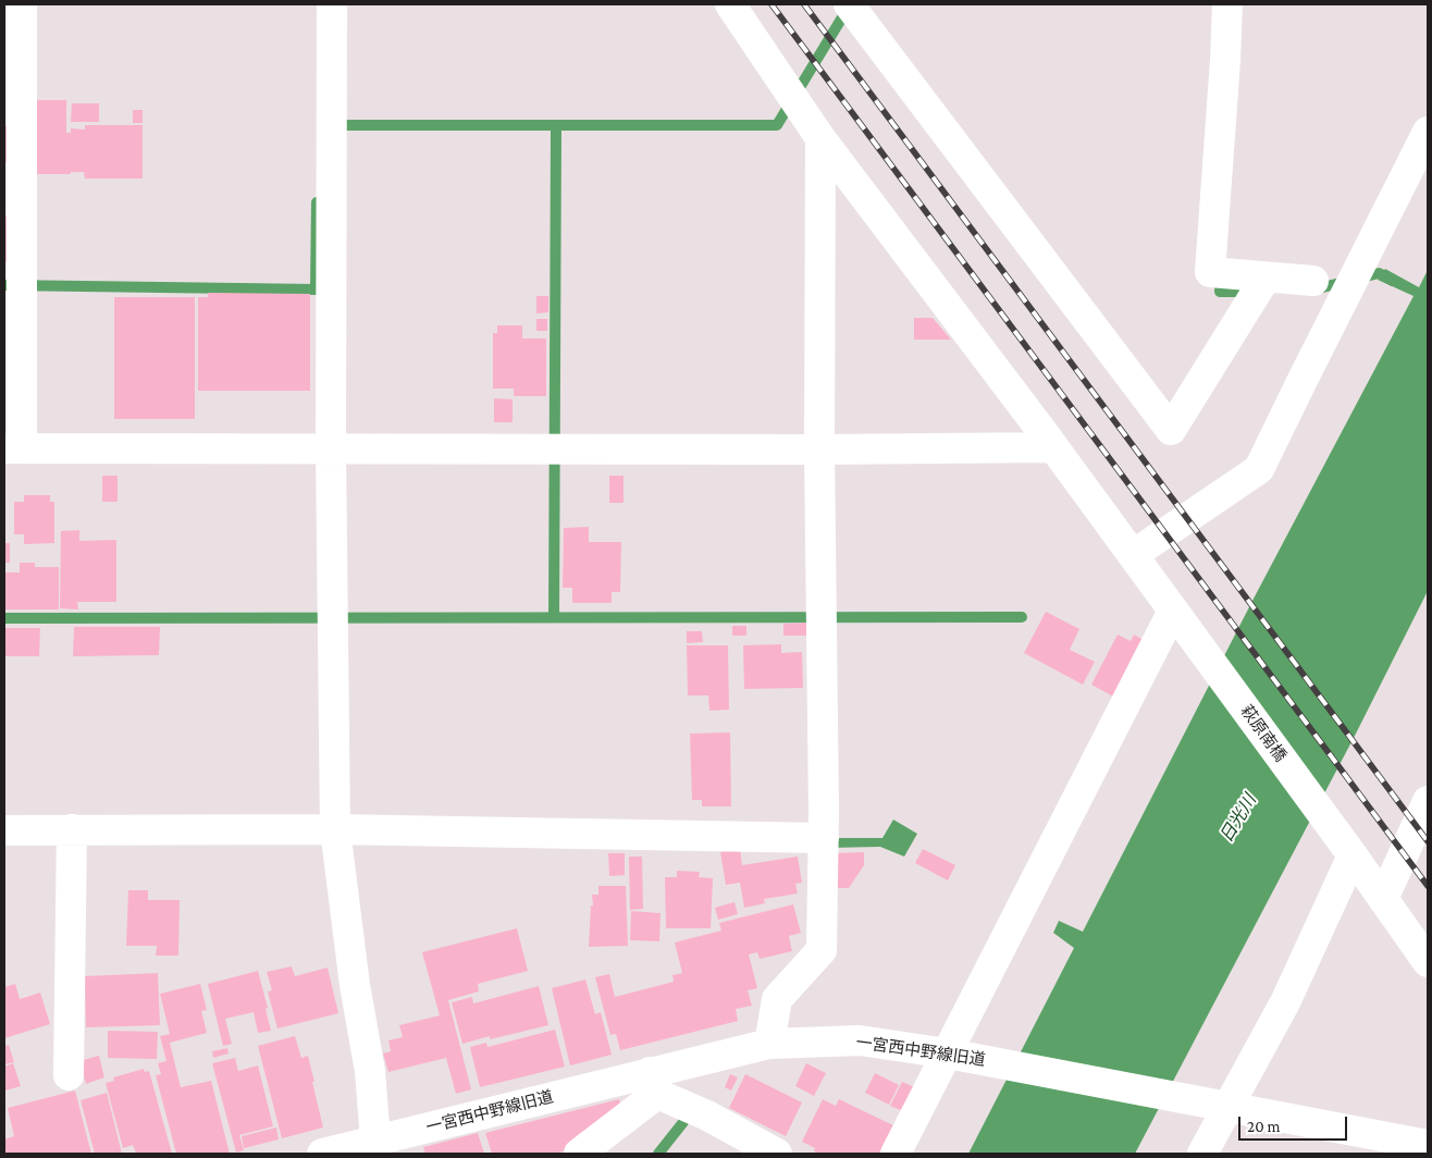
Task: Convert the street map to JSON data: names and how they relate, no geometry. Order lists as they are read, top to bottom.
{
  "streets": {
    "street": ["萩原南橋", "一宮西中野線旧道"]
  },
  "water": ["日光川"],
  "scale_bar": "20 m"
}
